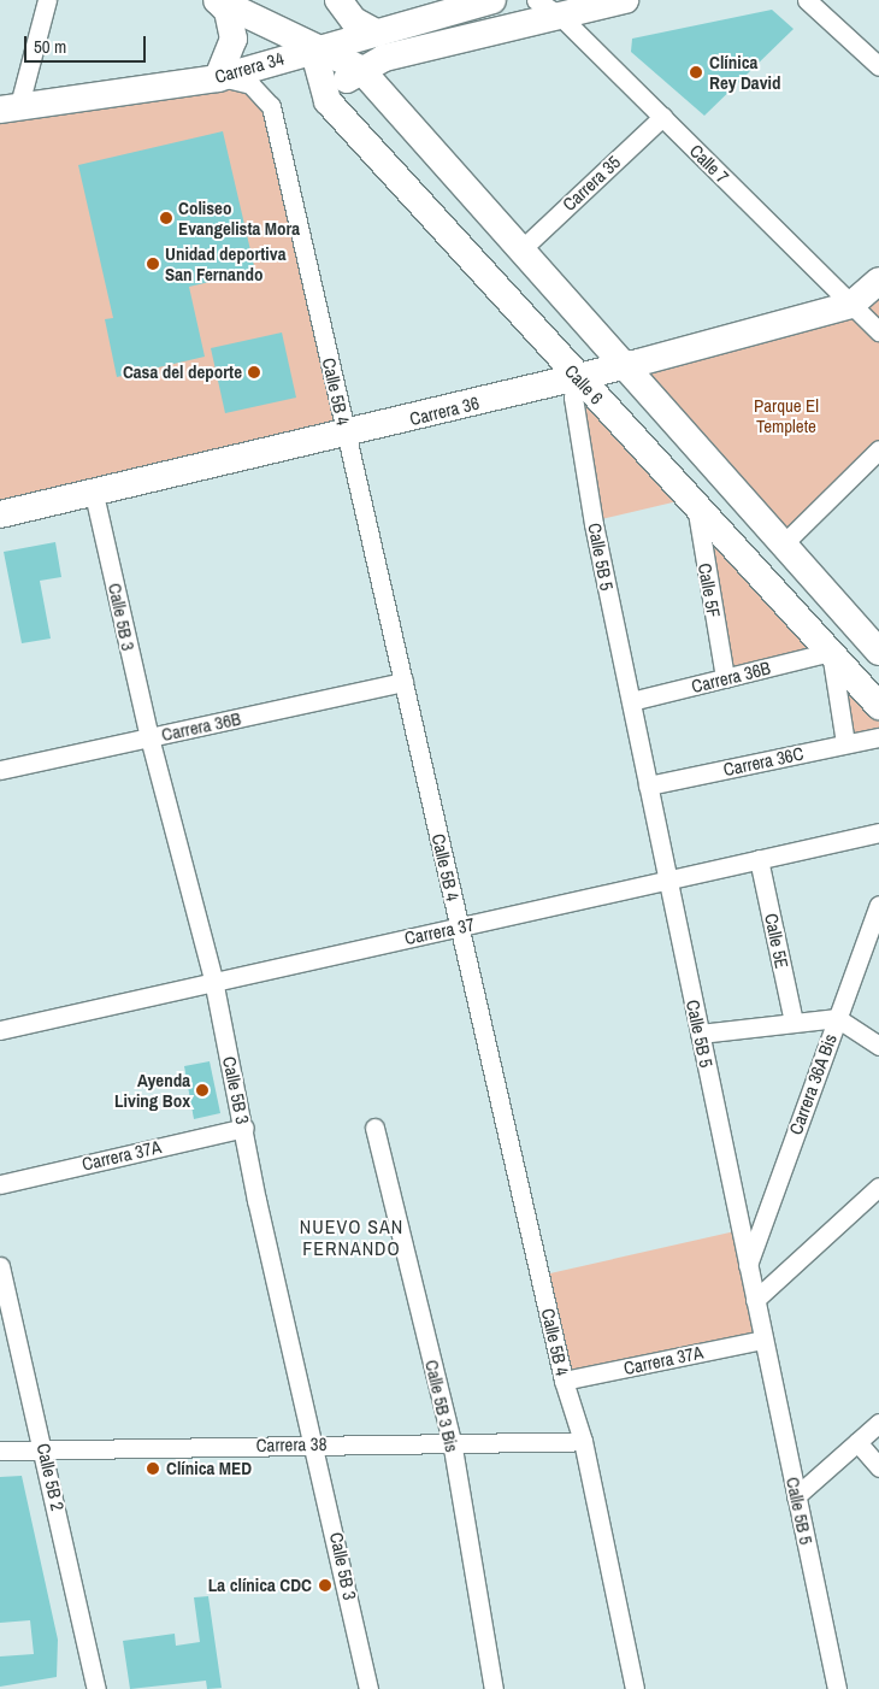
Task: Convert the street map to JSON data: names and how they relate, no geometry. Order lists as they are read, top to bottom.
{
  "streets": {
    "main road": ["Carrera 34", "Calle 6", "Carrera 36"],
    "street": [
      "Calle 7",
      "Carrera 35",
      "Calle 5B 4",
      "Calle 5B 5",
      "Calle 5F",
      "Calle 5B 3",
      "Carrera 36B",
      "Carrera 36C",
      "Carrera 37",
      "Calle 5E",
      "Carrera 36A Bis",
      "Carrera 37A",
      "Calle 5B 3 Bis",
      "Carrera 38",
      "Calle 5B 2"
    ]
  },
  "crossings": [
    ["Carrera 34", "Calle 6"],
    ["Carrera 34", "Calle 5B 4"],
    ["Calle 7", "Carrera 35"],
    ["Calle 7", "Carrera 36"],
    ["Calle 6", "Carrera 36"],
    ["Calle 6", "Calle 5B 5"],
    ["Calle 6", "Calle 5F"],
    ["Calle 6", "Carrera 36B"],
    ["Calle 5B 4", "Carrera 36"],
    ["Calle 5B 4", "Carrera 36B"],
    ["Calle 5B 4", "Carrera 37"],
    ["Calle 5B 4", "Carrera 37A"],
    ["Calle 5B 4", "Carrera 38"],
    ["Carrera 36", "Calle 5B 5"],
    ["Carrera 36", "Calle 5B 3"],
    ["Calle 5B 5", "Carrera 36B"],
    ["Calle 5B 5", "Carrera 36C"],
    ["Calle 5B 5", "Carrera 37"],
    ["Calle 5B 5", "Carrera 36A Bis"],
    ["Calle 5B 5", "Carrera 37A"],
    ["Calle 5F", "Carrera 36B"],
    ["Calle 5B 3", "Carrera 36B"],
    ["Calle 5B 3", "Carrera 37"],
    ["Calle 5B 3", "Carrera 37A"],
    ["Calle 5B 3", "Carrera 38"],
    ["Carrera 37", "Calle 5E"],
    ["Calle 5B 3 Bis", "Carrera 38"],
    ["Carrera 38", "Calle 5B 2"]
  ],
  "districts": ["NUEVO SAN FERNANDO"],
  "parks": ["Parque El Templete"],
  "places": [
    "Clínica Rey David",
    "Coliseo Evangelista Mora",
    "Unidad deportiva San Fernando",
    "Casa del deporte",
    "Ayenda Living Box",
    "Clínica MED",
    "La clínica CDC"
  ],
  "scale_bar": "50 m"
}
